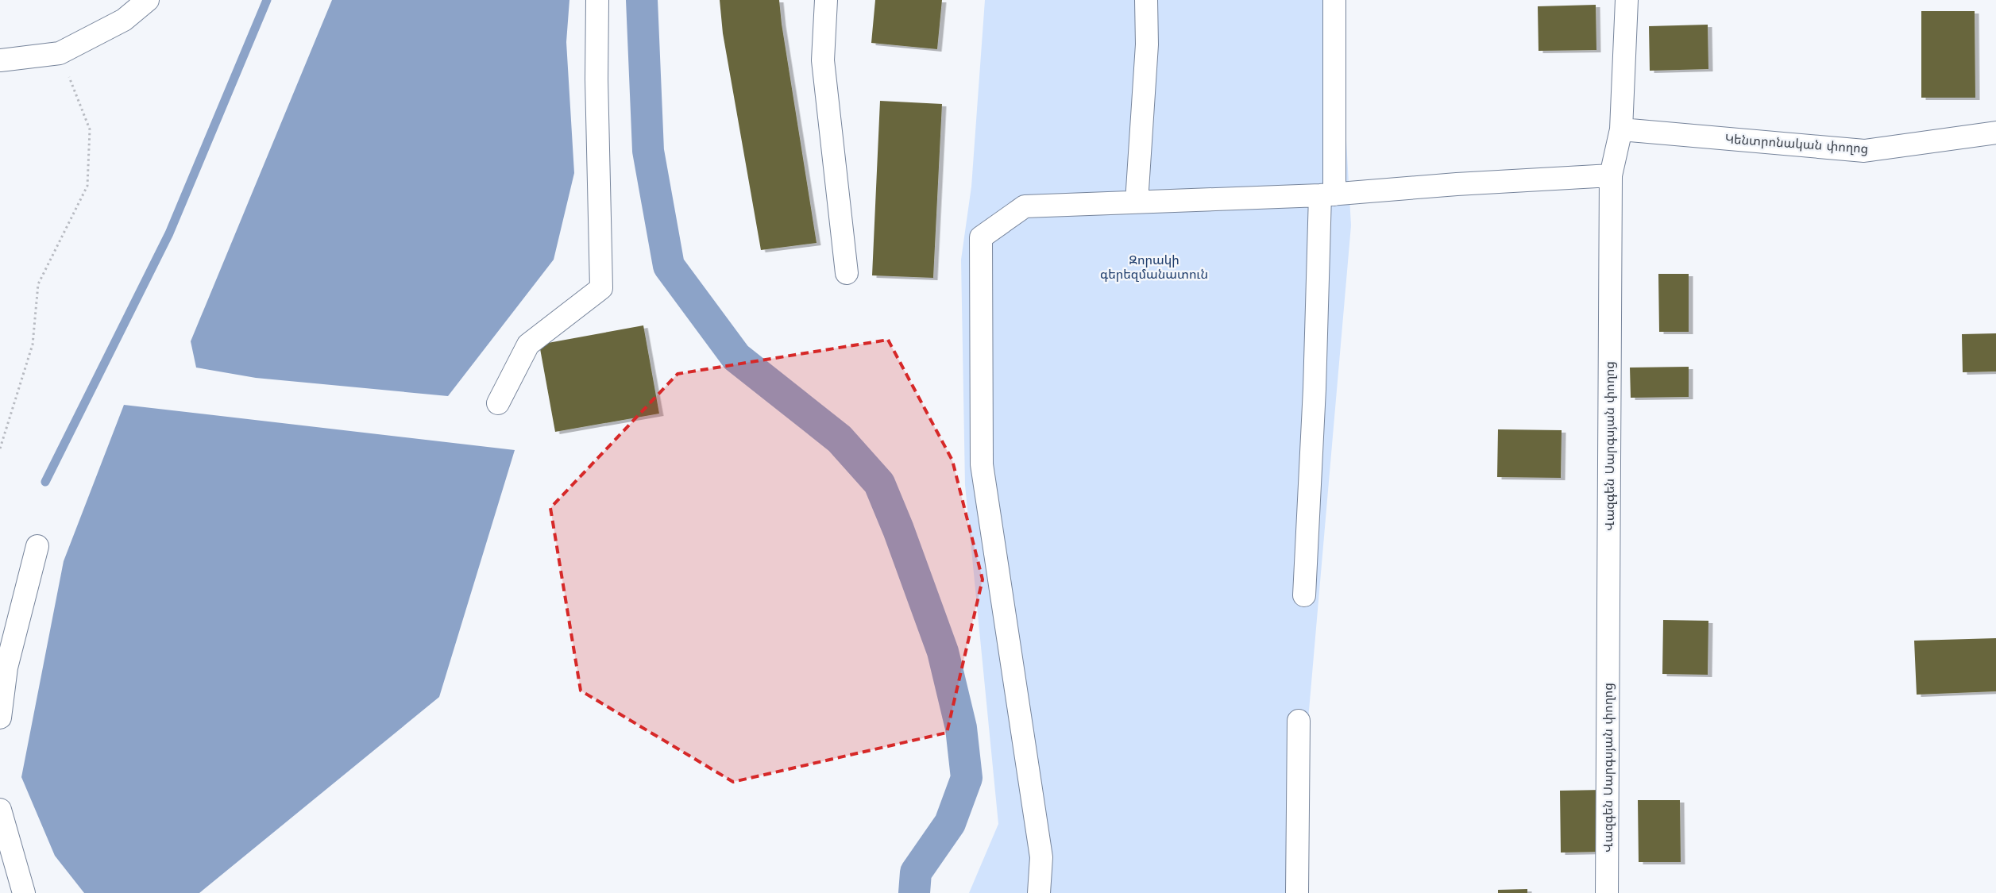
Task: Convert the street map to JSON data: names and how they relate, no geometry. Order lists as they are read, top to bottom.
{
  "streets": {
    "street": ["Կենտրոնական փողոց", "Վազգեն Սարգսյան փողոց"]
  },
  "crossings": [
    ["Կենտրոնական փողոց", "Վազգեն Սարգսյան փողոց"]
  ],
  "parks": ["Զորակի գերեզմանատուն"]
}
